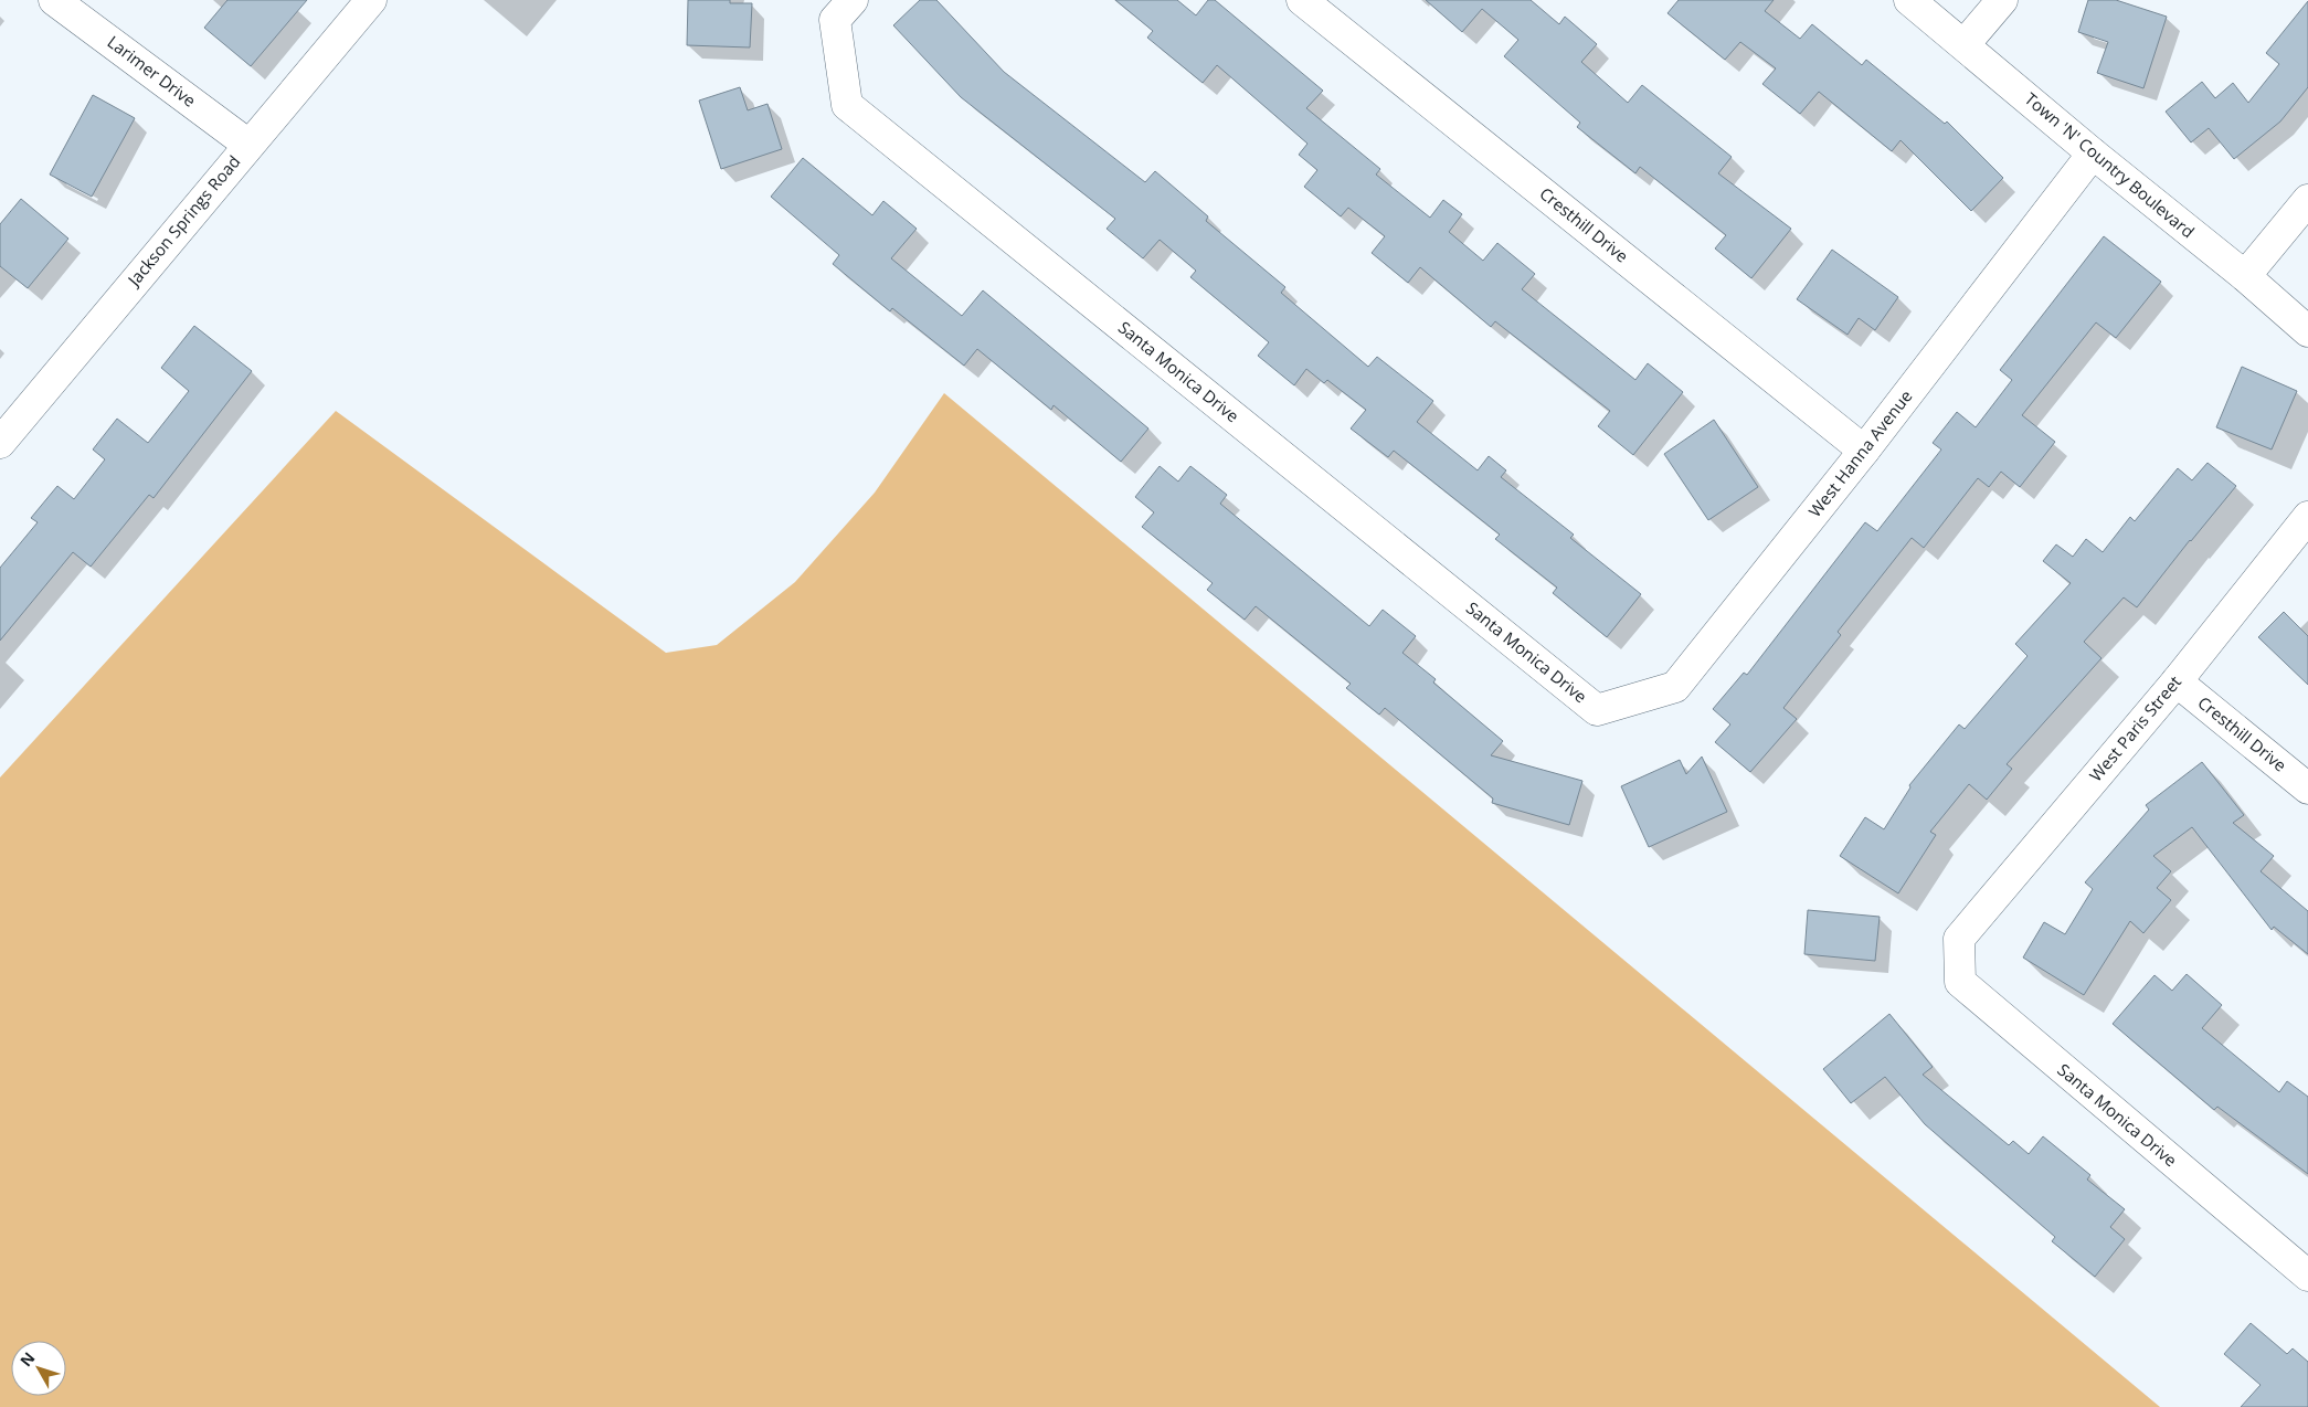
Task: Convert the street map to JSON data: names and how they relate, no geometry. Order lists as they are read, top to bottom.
{
  "streets": {
    "street": [
      "Larimer Drive",
      "Town 'N' Country Boulevard",
      "Jackson Springs Road",
      "Cresthill Drive",
      "Santa Monica Drive",
      "West Hanna Avenue",
      "West Paris Street"
    ]
  },
  "crossings": [
    ["Larimer Drive", "Jackson Springs Road"],
    ["Town 'N' Country Boulevard", "West Hanna Avenue"],
    ["Cresthill Drive", "West Hanna Avenue"],
    ["Cresthill Drive", "West Paris Street"],
    ["Santa Monica Drive", "West Hanna Avenue"],
    ["Santa Monica Drive", "West Paris Street"]
  ],
  "north": "top left"
}
